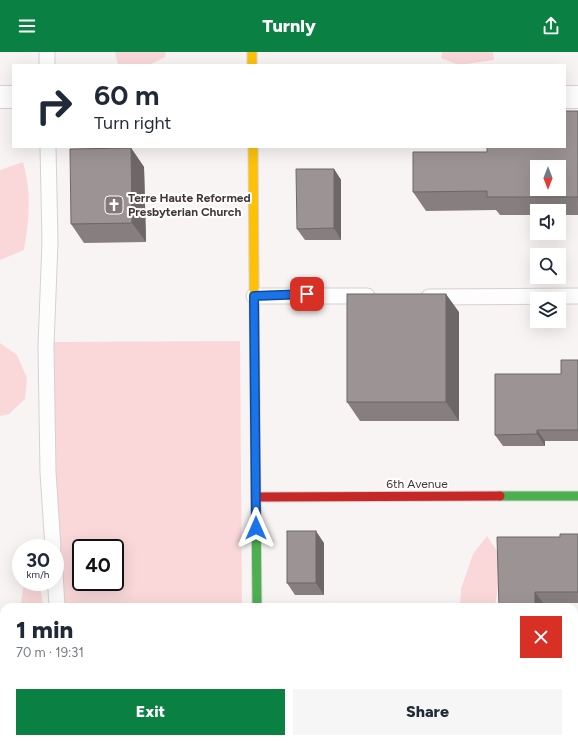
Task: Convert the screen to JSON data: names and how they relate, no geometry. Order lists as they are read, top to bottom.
{
  "streets": {
    "street": ["6th Avenue"]
  },
  "places": {
    "church": ["Terre Haute Reformed Presbyterian Church"]
  },
  "north": "bottom",
  "page": {
    "header": "Turnly",
    "turn": ["60 m", "Turn right"],
    "speed": "30 km/h",
    "limit": "40",
    "heading": ["1 min", "70 m · 19:31"],
    "buttons": ["Exit", "Share"]
  }
}
